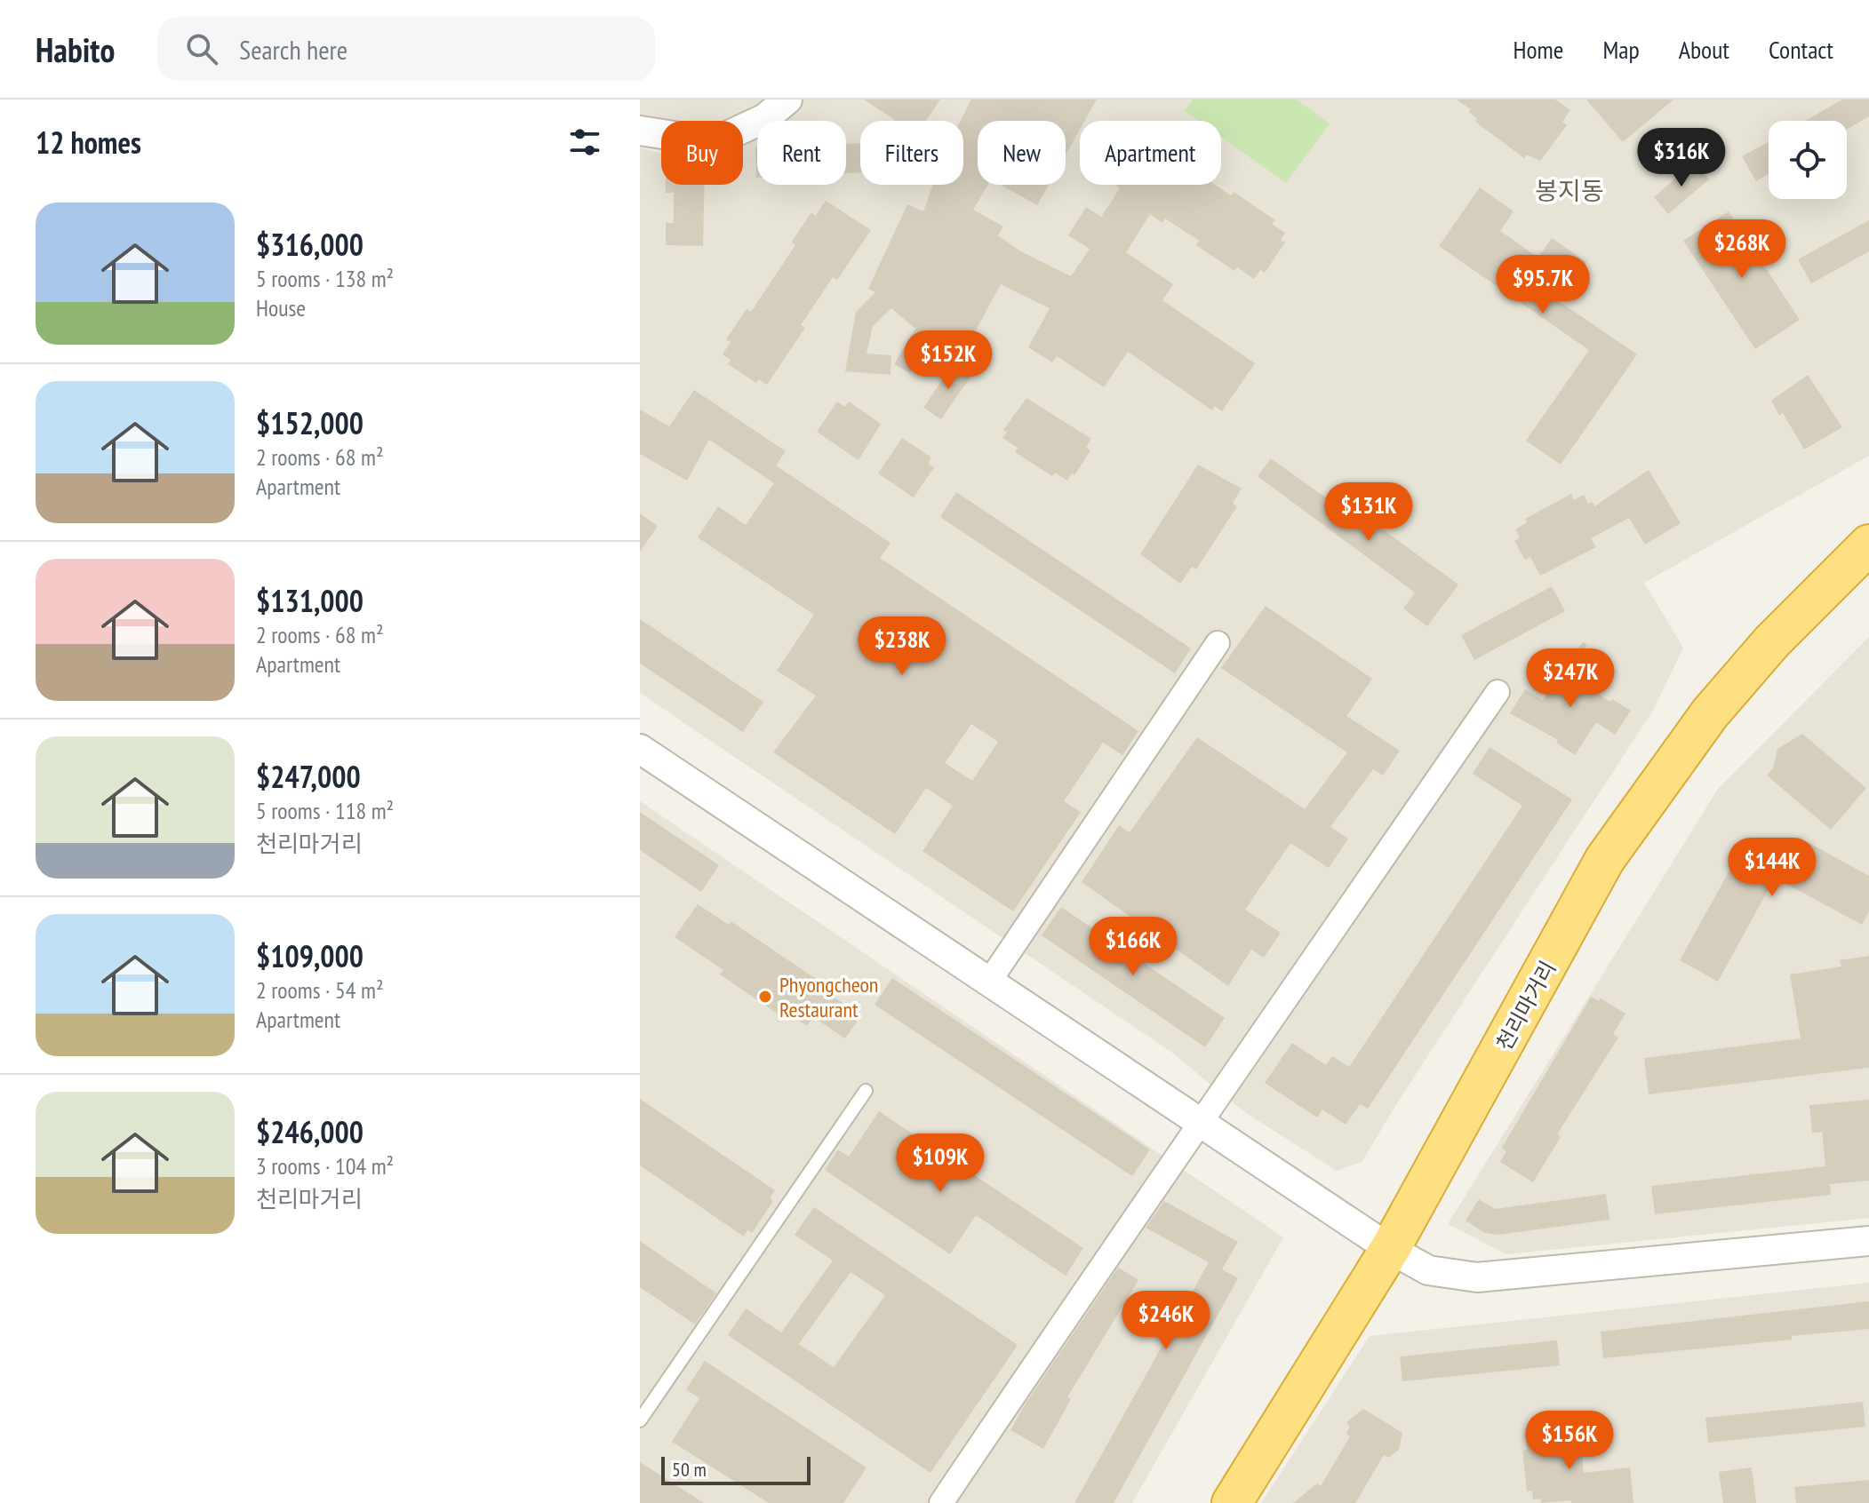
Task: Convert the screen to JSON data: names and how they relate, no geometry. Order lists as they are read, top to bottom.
{
  "streets": {
    "highway": ["천리마거리"]
  },
  "districts": ["봉지동"],
  "places": ["Phyongcheon Restaurant"],
  "scale_bar": "50 m",
  "page": {
    "header": "Habito",
    "search": "Search here",
    "nav": [
      "Home",
      "Map",
      "About",
      "Contact"
    ],
    "heading": "12 homes",
    "chip": [
      "Buy",
      "Rent",
      "Filters",
      "New",
      "Apartment"
    ],
    "price": [
      "$316K",
      "$268K",
      "$95.7K",
      "$152K",
      "$131K",
      "$238K",
      "$247K",
      "$144K",
      "$166K",
      "$109K",
      "$246K",
      "$156K"
    ],
    "list": [
      {
        "name": "$316,000",
        "note": "5 rooms · 138 m² · House"
      },
      {
        "name": "$152,000",
        "note": "2 rooms · 68 m² · Apartment"
      },
      {
        "name": "$131,000",
        "note": "2 rooms · 68 m² · Apartment"
      },
      {
        "name": "$247,000",
        "note": "5 rooms · 118 m² · 천리마거리"
      },
      {
        "name": "$109,000",
        "note": "2 rooms · 54 m² · Apartment"
      },
      {
        "name": "$246,000",
        "note": "3 rooms · 104 m² · 천리마거리"
      }
    ],
    "scale": "50 m"
  }
}
